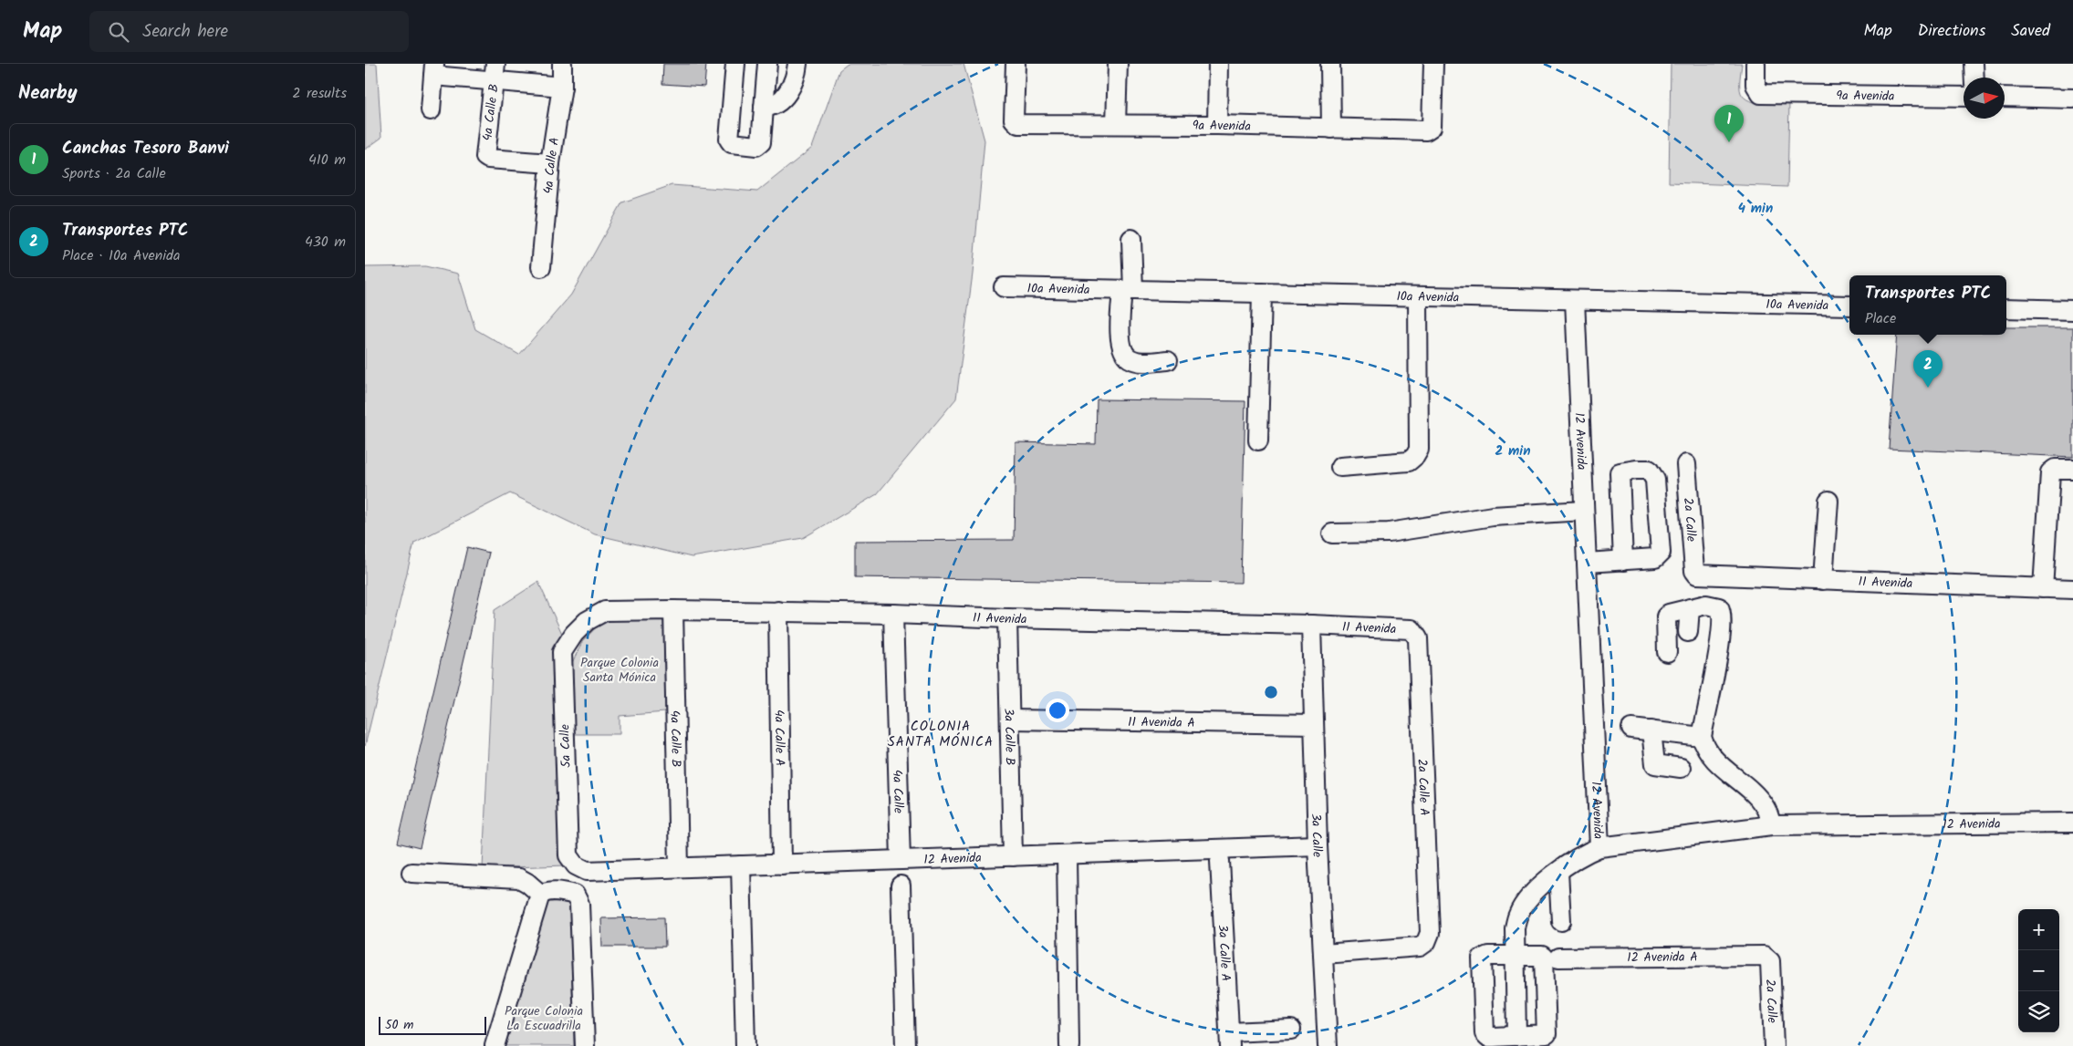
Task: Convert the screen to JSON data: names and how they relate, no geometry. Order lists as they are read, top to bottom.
{
  "streets": {
    "street": [
      "9a Avenida",
      "4a Calle B",
      "4a Calle A",
      "10a Avenida",
      "12 Avenida",
      "2a Calle",
      "11 Avenida",
      "11 Avenida A",
      "3a Calle B",
      "5a Calle",
      "2a Calle A",
      "4a Calle",
      "3a Calle",
      "3a Calle A",
      "12 Avenida A"
    ]
  },
  "crossings": [
    ["4a Calle B", "4a Calle A"],
    ["4a Calle B", "12 Avenida"],
    ["4a Calle B", "11 Avenida"],
    ["4a Calle A", "12 Avenida"],
    ["4a Calle A", "11 Avenida"],
    ["10a Avenida", "12 Avenida"],
    ["12 Avenida", "3a Calle B"],
    ["12 Avenida", "5a Calle"],
    ["12 Avenida", "4a Calle"],
    ["12 Avenida", "3a Calle"],
    ["2a Calle", "11 Avenida"],
    ["2a Calle", "12 Avenida A"],
    ["11 Avenida", "3a Calle B"],
    ["11 Avenida", "5a Calle"],
    ["11 Avenida", "2a Calle A"],
    ["11 Avenida", "4a Calle"],
    ["11 Avenida", "3a Calle"],
    ["11 Avenida A", "3a Calle B"],
    ["11 Avenida A", "3a Calle"],
    ["2a Calle A", "3a Calle"]
  ],
  "districts": ["COLONIA SANTA MÓNICA"],
  "parks": ["Parque Colonia Santa Mónica", "Parque Colonia La Escuadrilla"],
  "scale_bar": "50 m",
  "north": "right",
  "page": {
    "header": "Map",
    "search": "Search here",
    "nav": ["Map", "Directions", "Saved"],
    "heading": ["Nearby", "2 results"],
    "pins": ["1", "2"],
    "list": [
      {
        "mark": "1",
        "name": "Canchas Tesoro Banvi",
        "note": "Sports · 2a Calle",
        "value": "410 m"
      },
      {
        "mark": "2",
        "name": "Transportes PTC",
        "note": "Place · 10a Avenida",
        "value": "430 m"
      }
    ],
    "popup": ["Transportes PTC", "Place"],
    "map_buttons": ["+", "−"],
    "scale": "50 m"
  },
  "rings": ["4 min", "2 min"]
}
